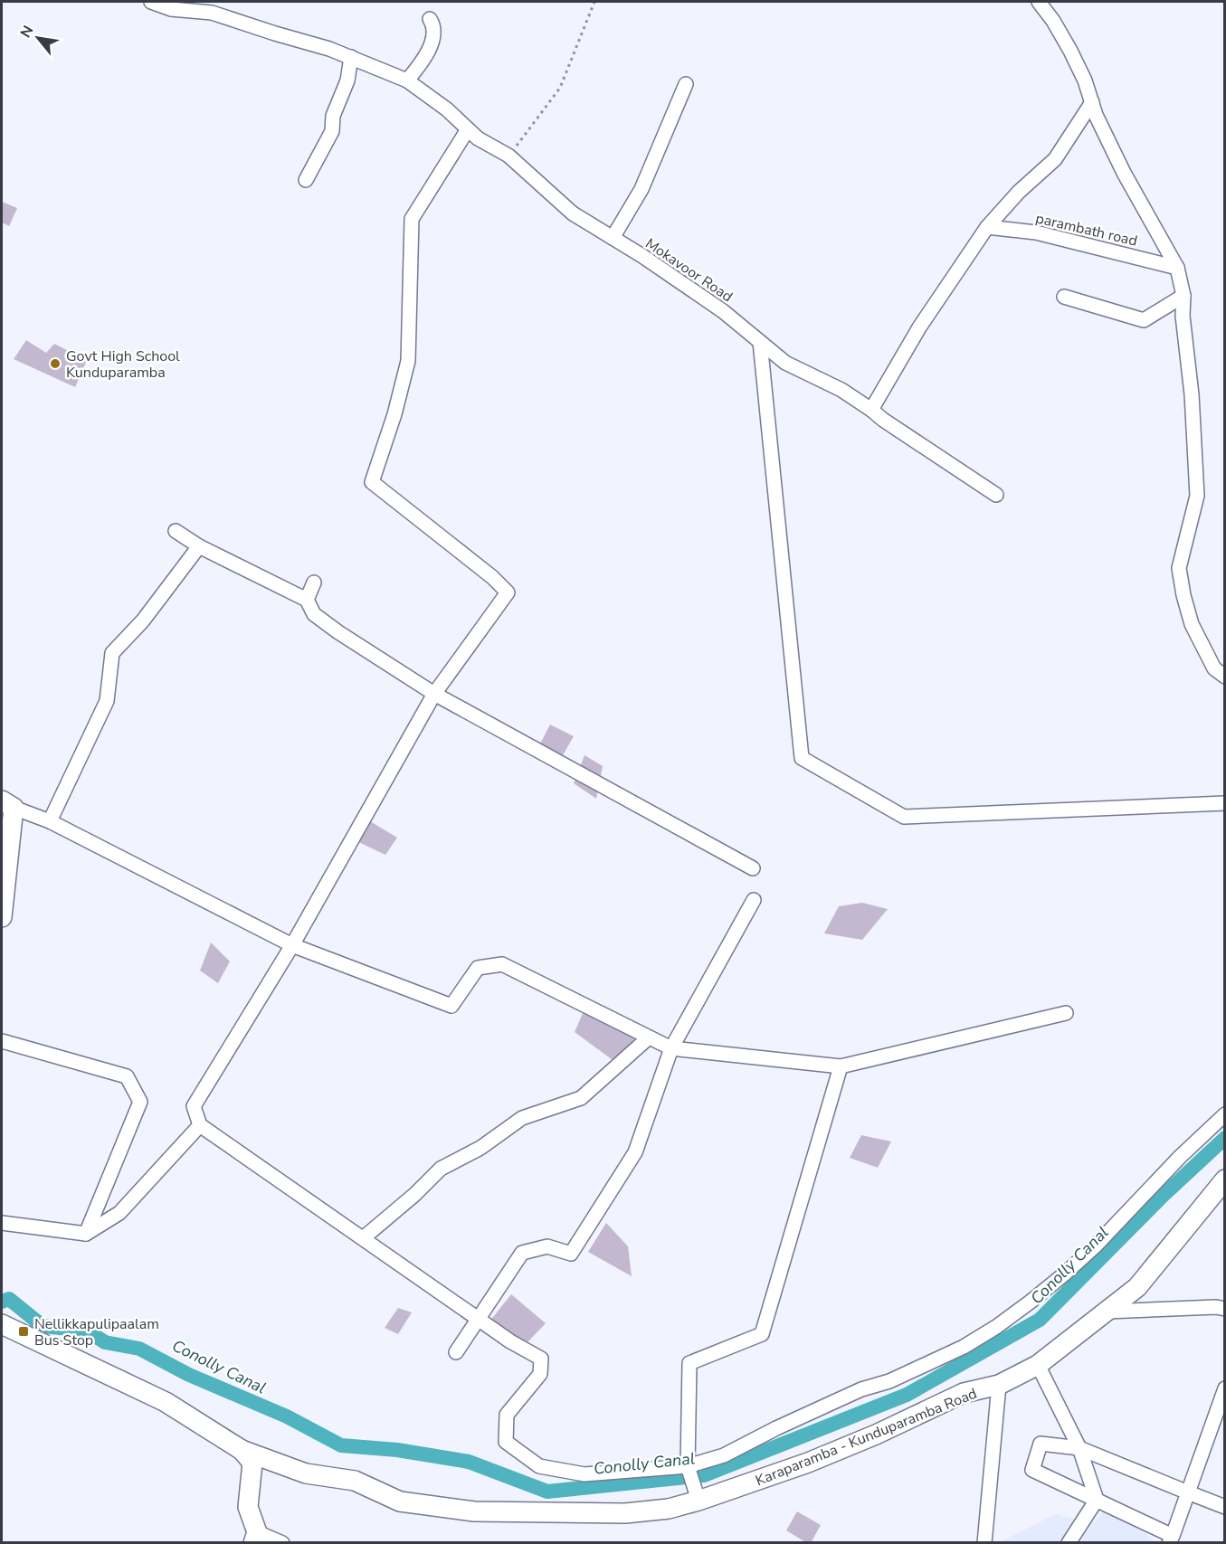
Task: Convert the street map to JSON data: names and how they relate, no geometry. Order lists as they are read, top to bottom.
{
  "streets": {
    "main road": ["Karaparamba - Kunduparamba Road"],
    "street": ["parambath road", "Mokavoor Road"]
  },
  "water": ["Conolly Canal"],
  "places": {
    "other": ["Govt High School Kunduparamba"],
    "transit": ["Nellikkapulipaalam Bus Stop"]
  },
  "north": "top left"
}
